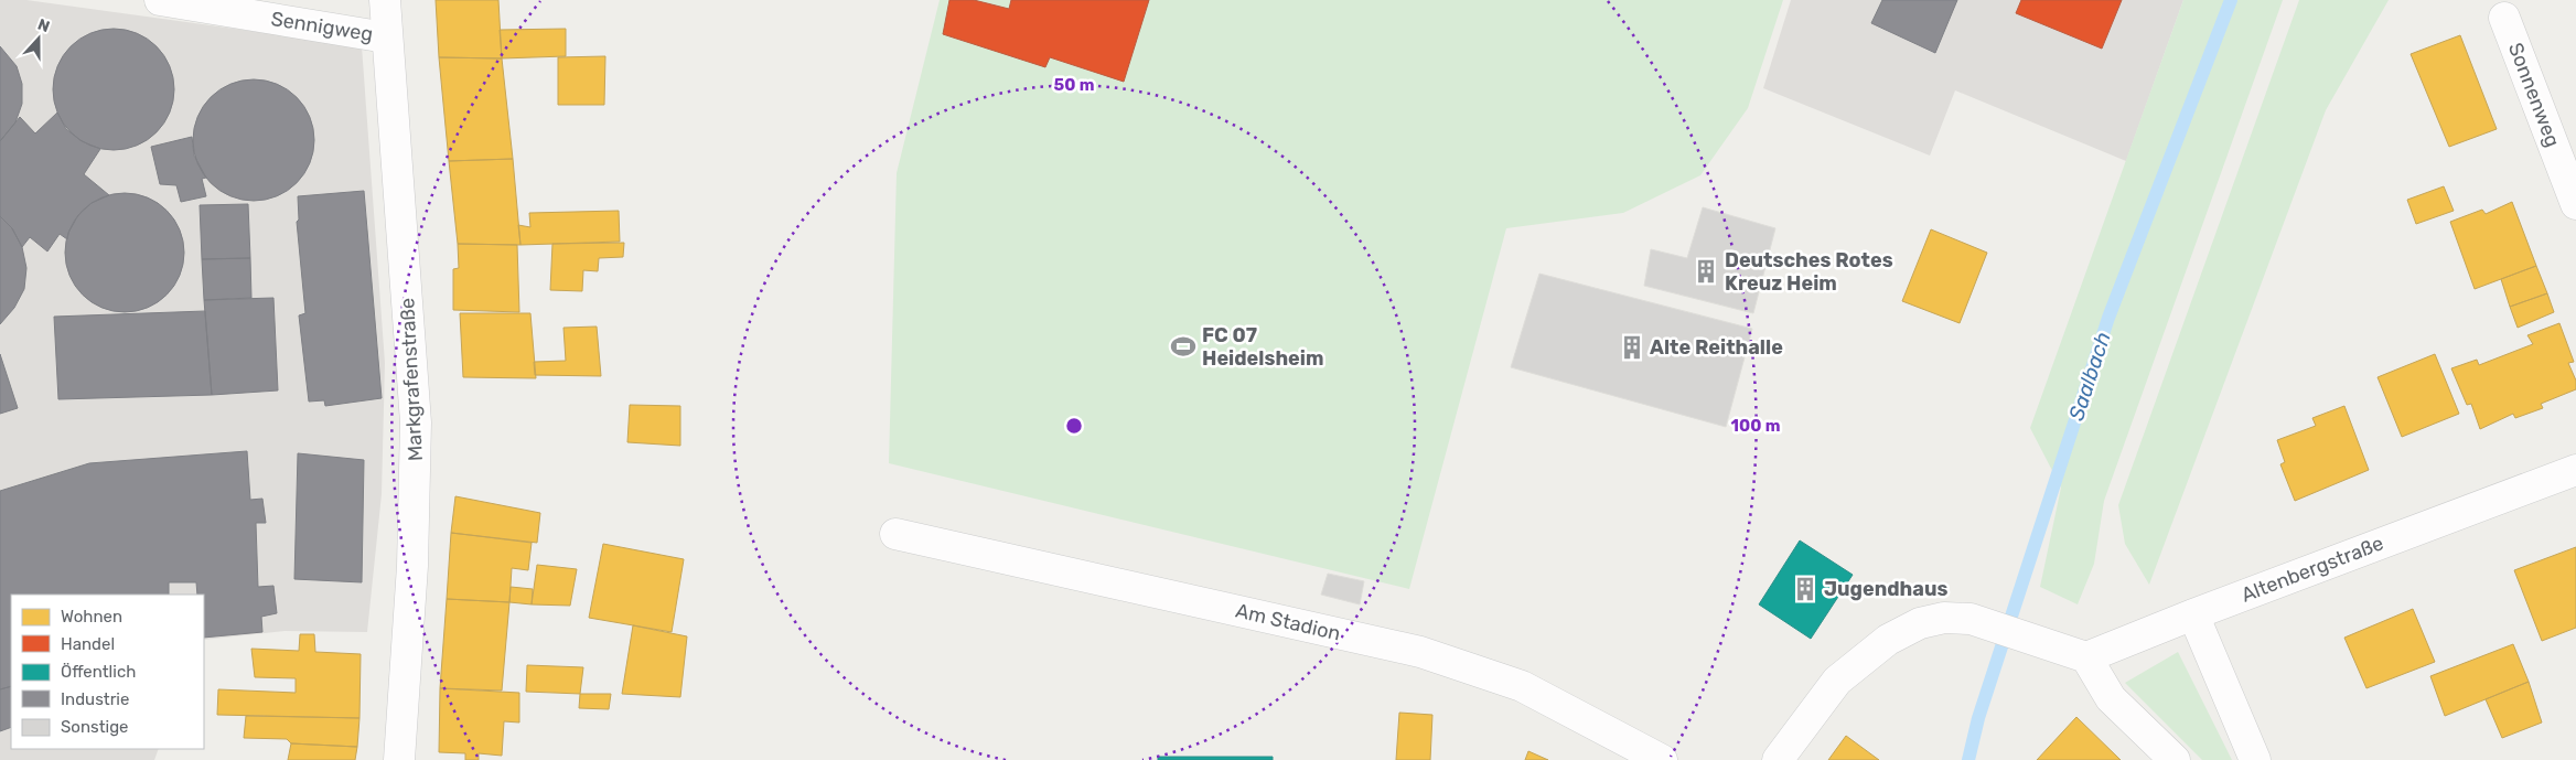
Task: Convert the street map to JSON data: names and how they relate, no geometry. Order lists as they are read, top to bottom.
{
  "streets": {
    "street": [
      "Sennigweg",
      "Sonnenweg",
      "Markgrafenstraße",
      "Altenbergstraße",
      "Am Stadion"
    ]
  },
  "crossings": [
    ["Sennigweg", "Markgrafenstraße"]
  ],
  "water": ["Saalbach"],
  "places": {
    "building": ["Deutsches Rotes Kreuz Heim", "Alte Reithalle", "Jugendhaus"],
    "sports": ["FC 07 Heidelsheim"]
  },
  "legend": [
    "Wohnen",
    "Handel",
    "Öffentlich",
    "Industrie",
    "Sonstige"
  ],
  "north": "top",
  "rings": ["50 m", "100 m"]
}
